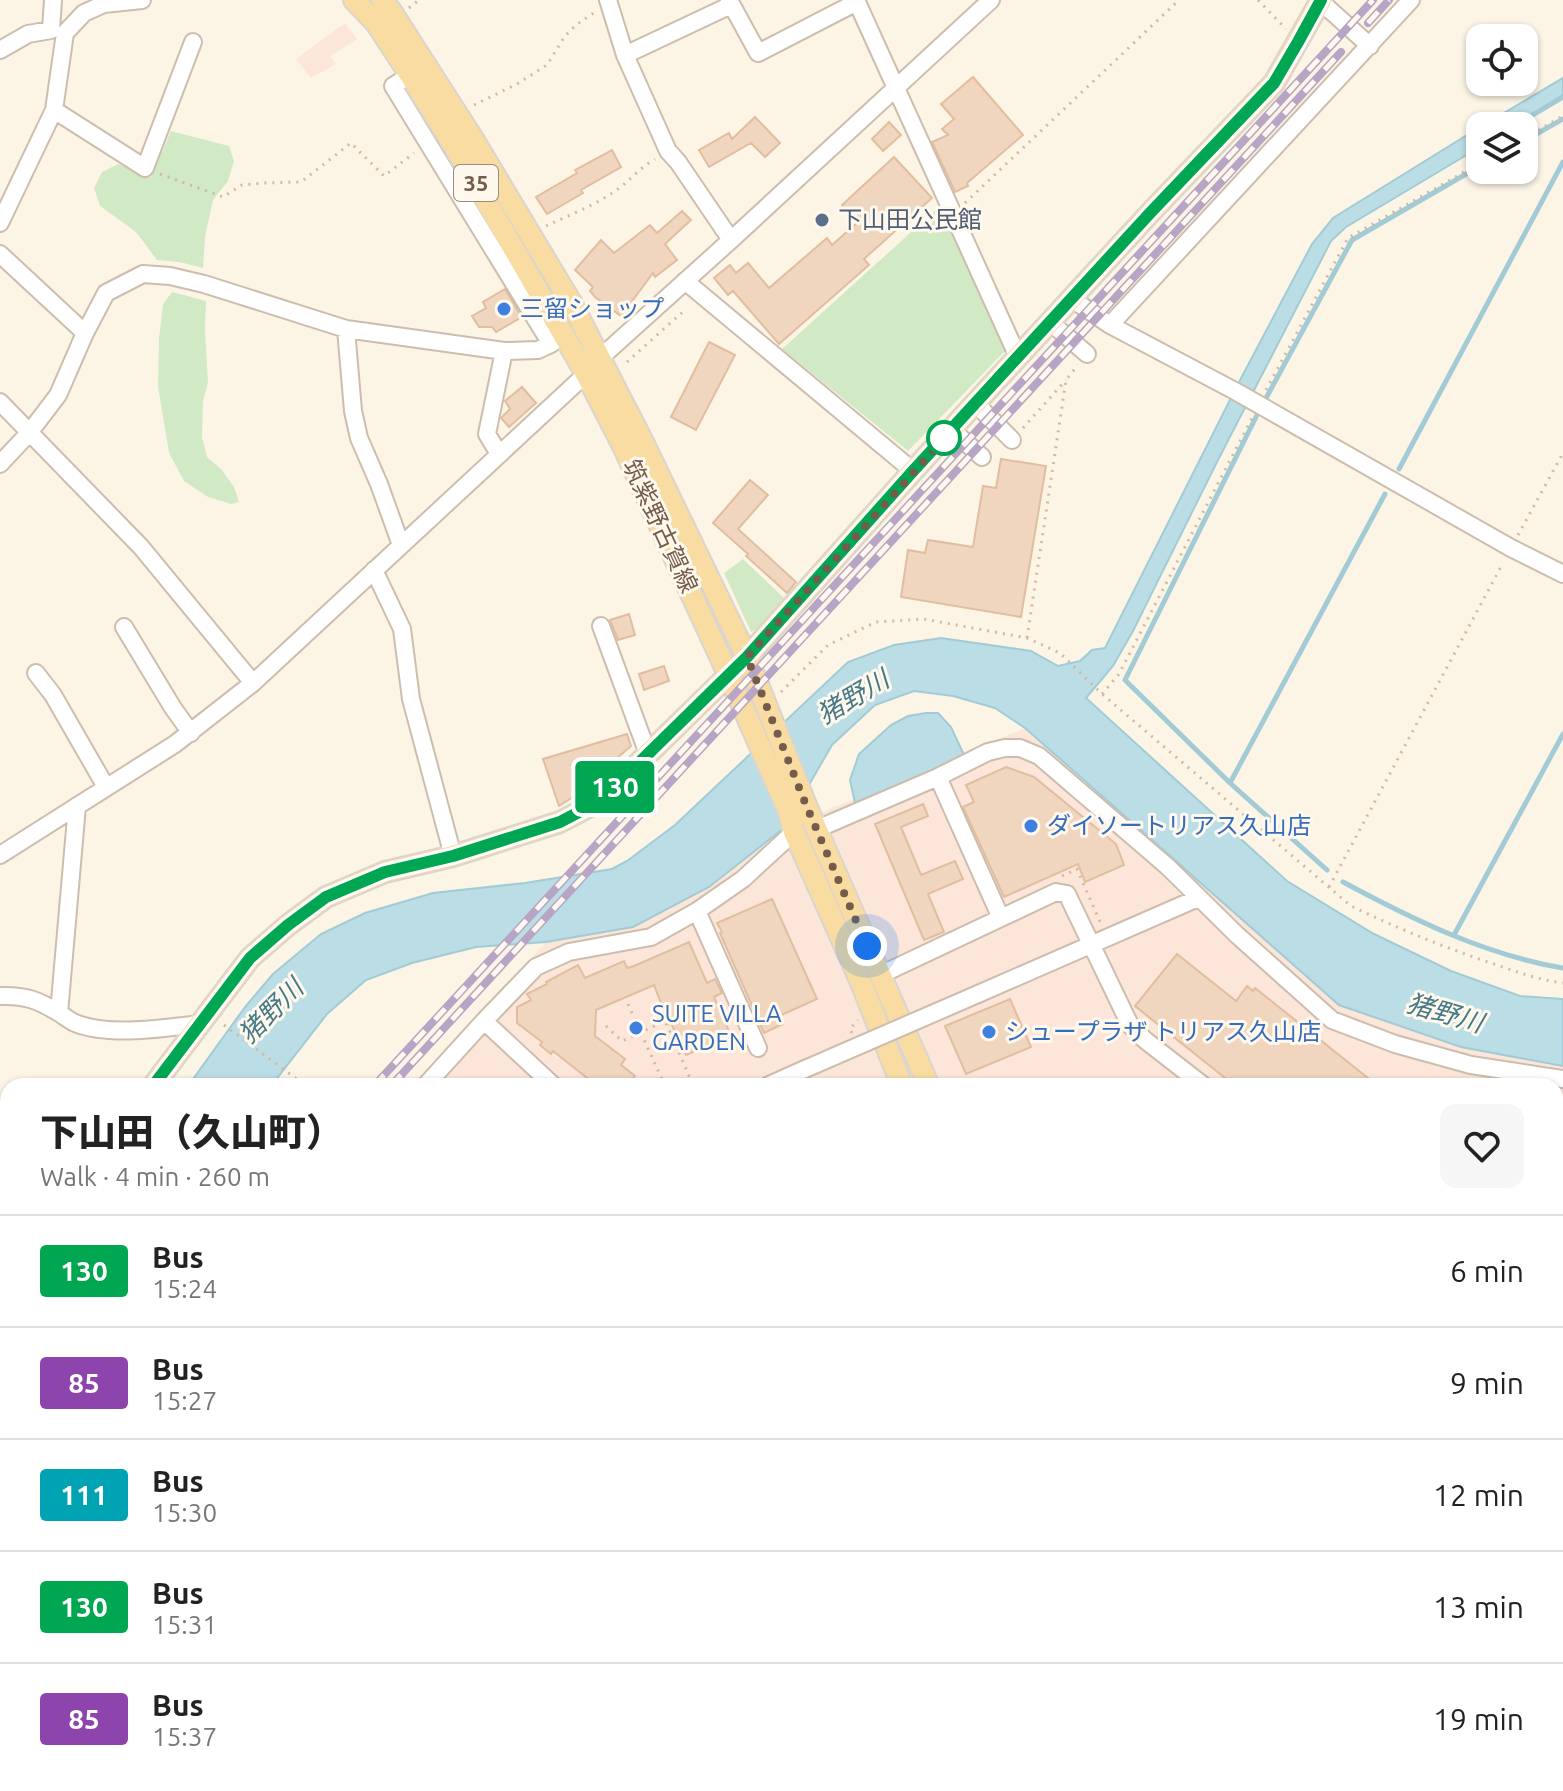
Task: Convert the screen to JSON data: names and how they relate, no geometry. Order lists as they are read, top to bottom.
{
  "streets": {
    "main road": ["35", "筑紫野古賀線"]
  },
  "water": ["猪野川"],
  "places": [
    "下山田公民館",
    "三留ショップ",
    "ダイソートリアス久山店",
    "SUITE VILLA GARDEN",
    "シュープラザ トリアス久山店"
  ],
  "lines": ["bus line 130"],
  "page": {
    "on_map": "130",
    "heading": ["下山田（久山町）", "Walk · 4 min · 260 m"],
    "list": [
      {
        "mark": "130",
        "name": "Bus",
        "note": "15:24",
        "value": "6 min"
      },
      {
        "mark": "85",
        "name": "Bus",
        "note": "15:27",
        "value": "9 min"
      },
      {
        "mark": "111",
        "name": "Bus",
        "note": "15:30",
        "value": "12 min"
      },
      {
        "mark": "130",
        "name": "Bus",
        "note": "15:31",
        "value": "13 min"
      },
      {
        "mark": "85",
        "name": "Bus",
        "note": "15:37",
        "value": "19 min"
      }
    ]
  }
}
